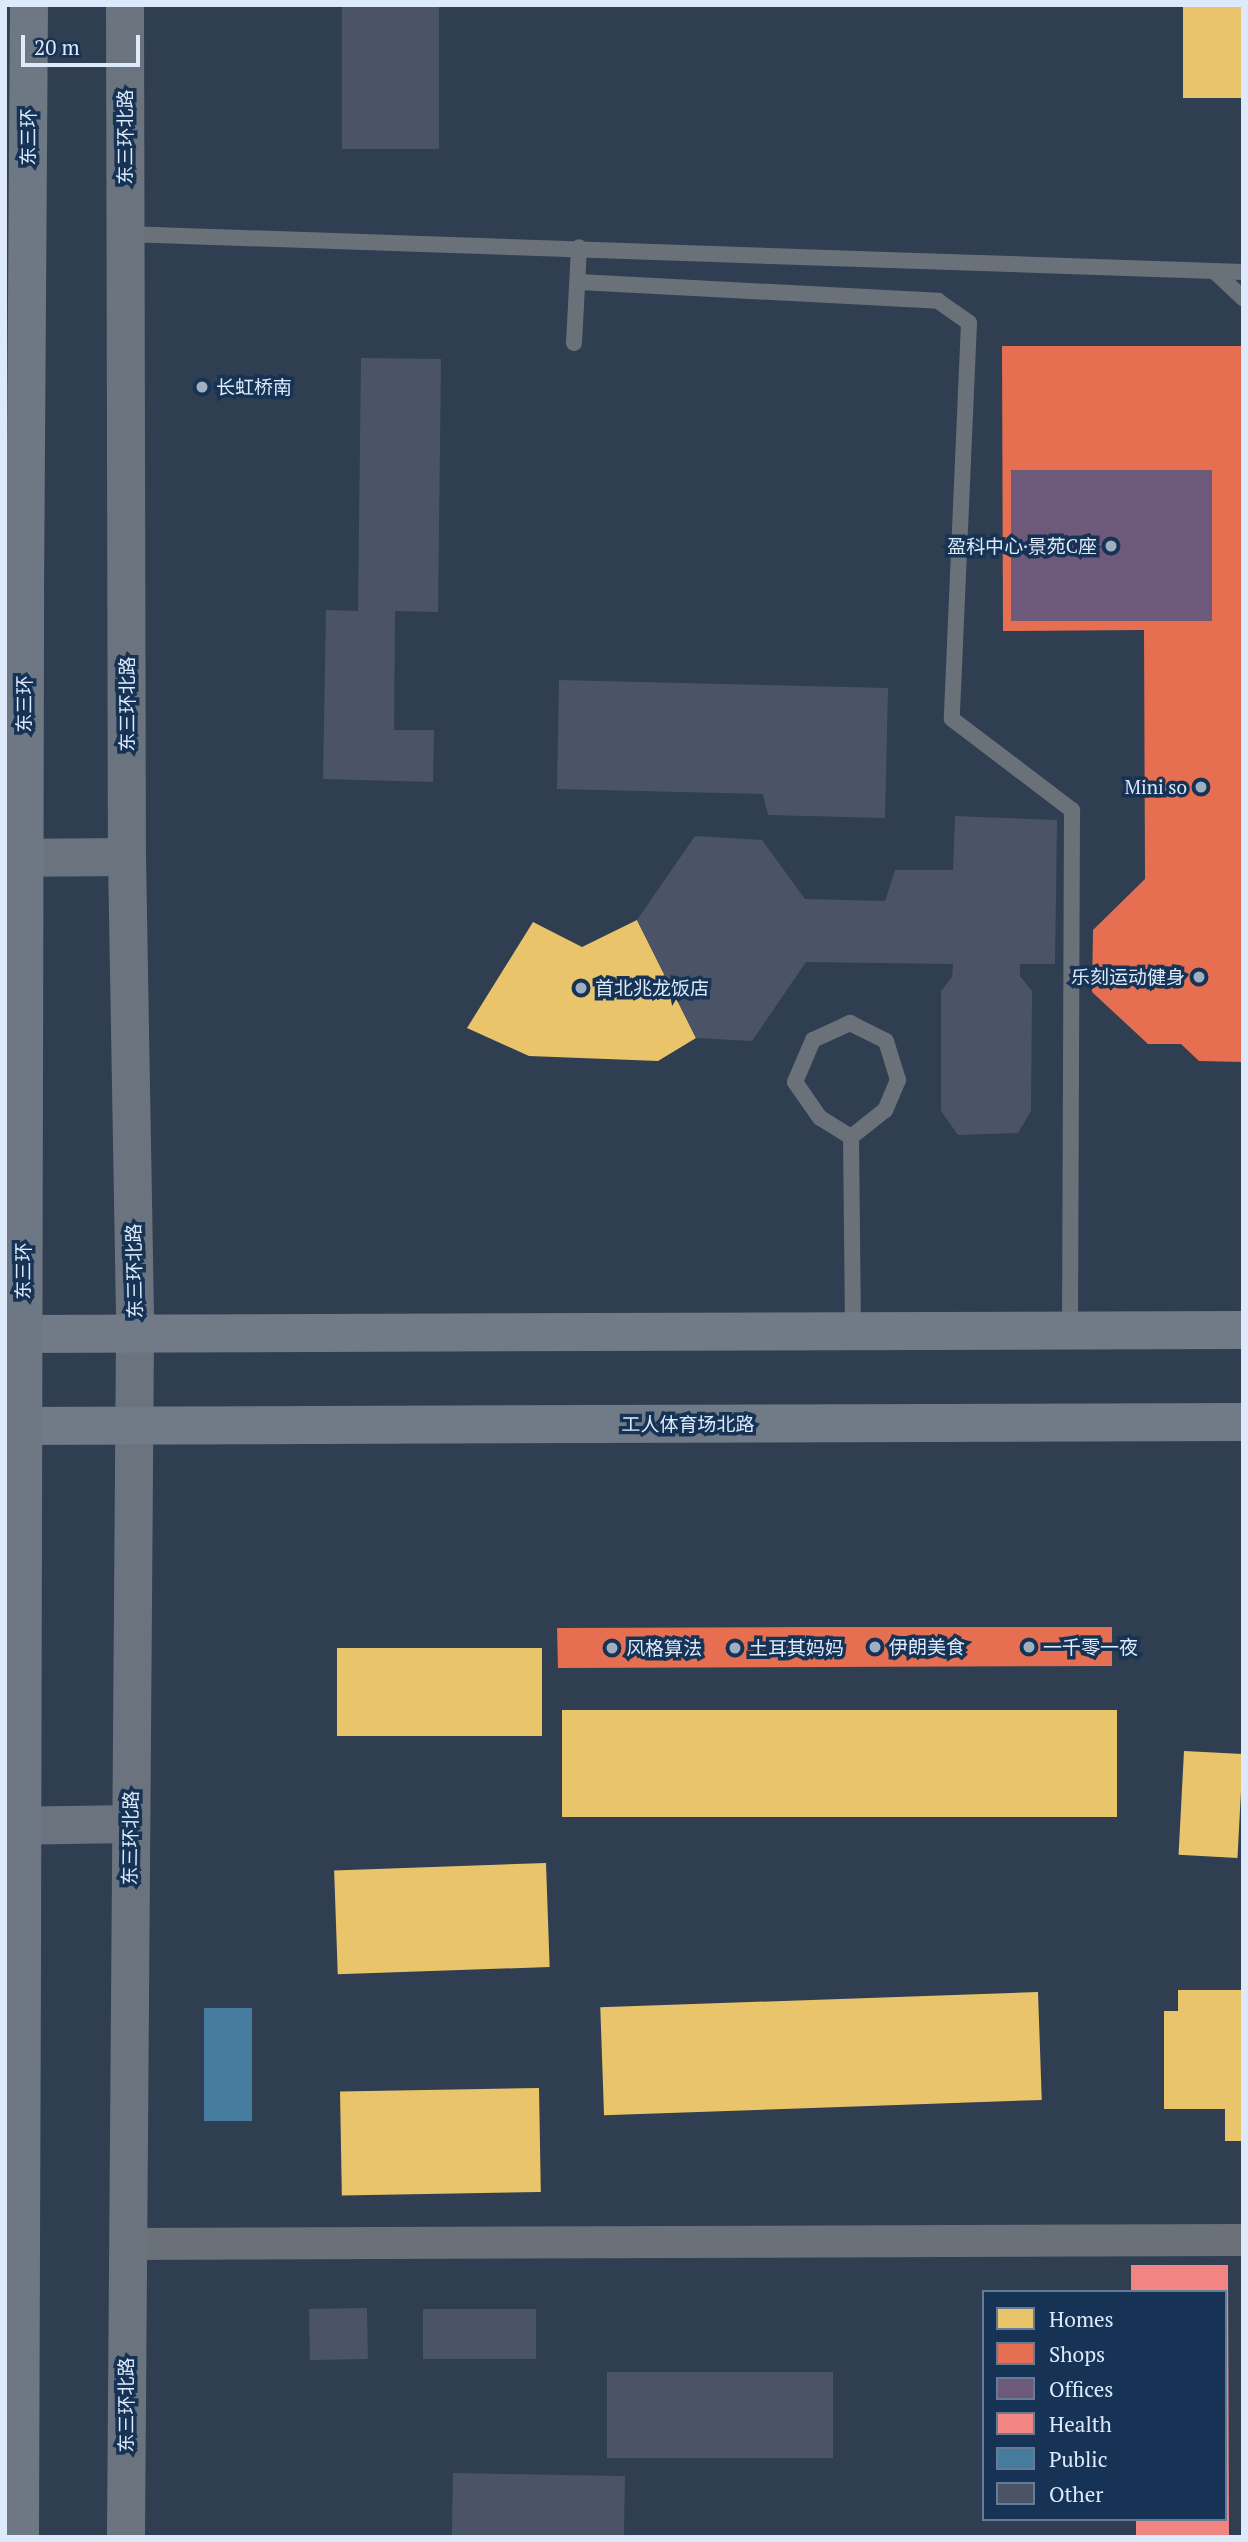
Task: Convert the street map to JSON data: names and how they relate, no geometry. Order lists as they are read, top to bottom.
{
  "streets": {
    "highway": ["东三环"],
    "main road": ["工人体育场北路"],
    "street": ["东三环北路"]
  },
  "crossings": [
    ["东三环北路", "工人体育场北路"]
  ],
  "places": [
    "长虹桥南",
    "盈科中心·景苑C座",
    "Mini so",
    "乐刻运动健身",
    "首北兆龙饭店",
    "伊朗美食",
    "一千零一夜",
    "风格算法",
    "土耳其妈妈"
  ],
  "legend": [
    "Homes",
    "Shops",
    "Offices",
    "Health",
    "Public",
    "Other"
  ],
  "scale_bar": "20 m"
}
